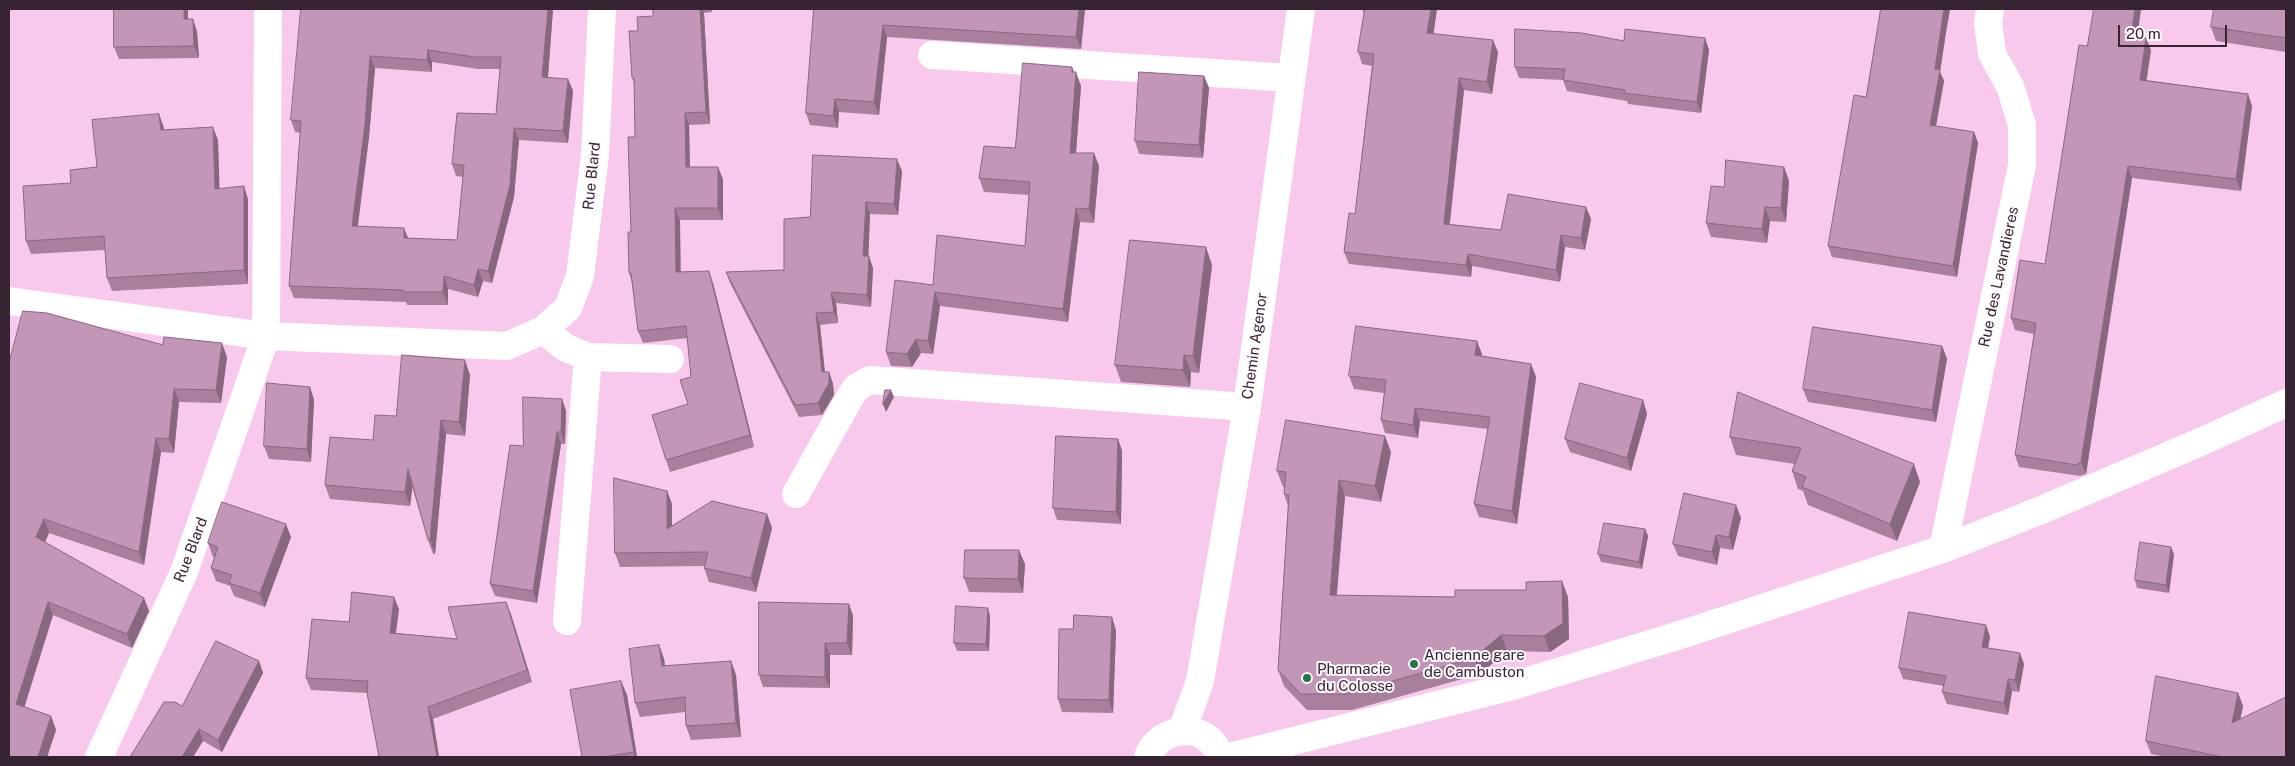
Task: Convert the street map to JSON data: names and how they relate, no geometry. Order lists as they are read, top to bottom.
{
  "streets": {
    "street": ["Rue Blard", "Rue des Lavandieres", "Chemin Agenor"]
  },
  "places": ["Ancienne gare de Cambuston", "Pharmacie du Colosse"],
  "scale_bar": "20 m"
}
